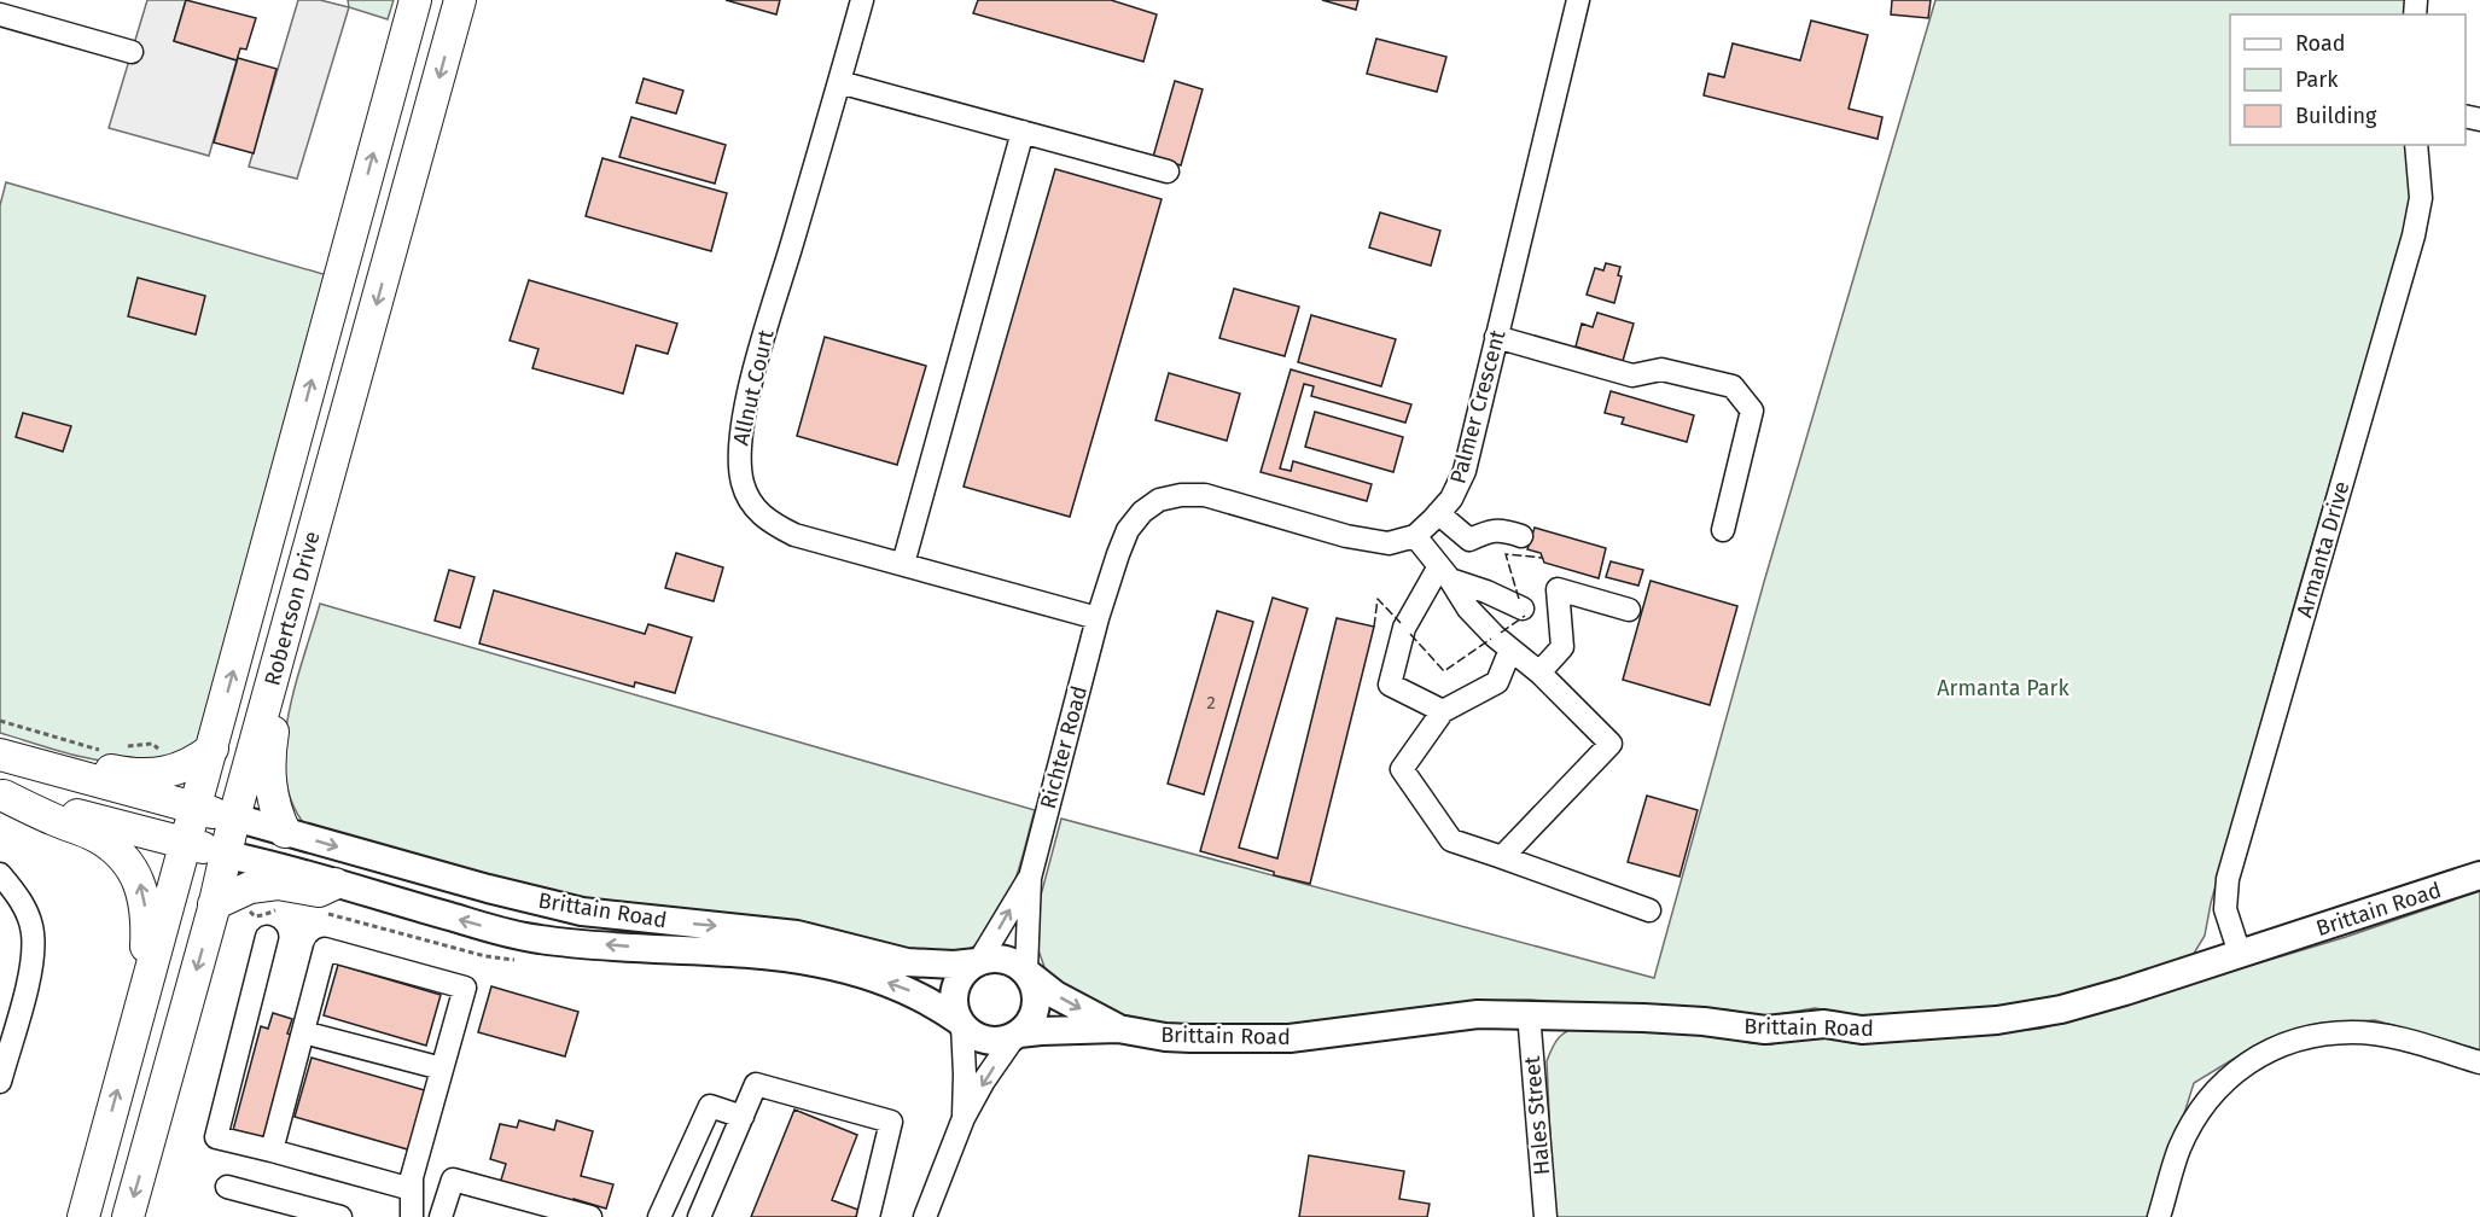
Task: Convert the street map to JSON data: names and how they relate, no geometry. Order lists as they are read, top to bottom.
{
  "streets": {
    "highway": ["Robertson Drive"],
    "main road": ["Brittain Road"],
    "street": [
      "Allnut Court",
      "Palmer Crescent",
      "Armanta Drive",
      "Richter Road",
      "Hales Street"
    ]
  },
  "crossings": [
    ["Allnut Court", "Richter Road"],
    ["Armanta Drive", "Brittain Road"],
    ["Robertson Drive", "Brittain Road"],
    ["Richter Road", "Brittain Road"],
    ["Brittain Road", "Hales Street"]
  ],
  "parks": ["Armanta Park"],
  "house_numbers": ["2"],
  "legend": ["Road", "Park", "Building"]
}
